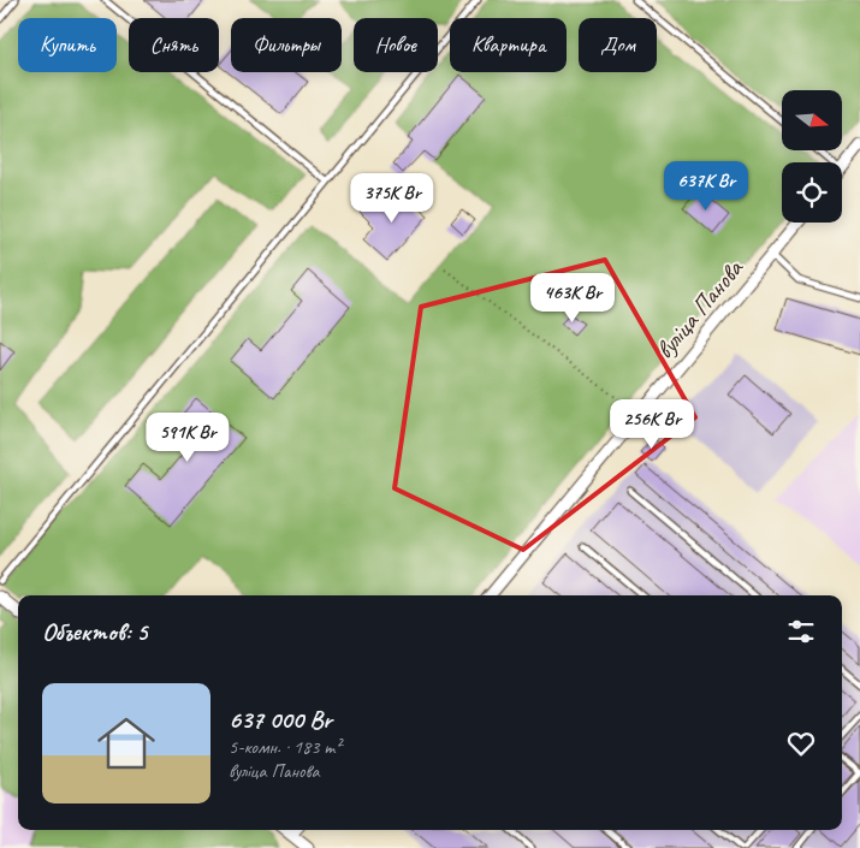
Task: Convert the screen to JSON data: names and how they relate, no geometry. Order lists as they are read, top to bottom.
{
  "streets": {
    "street": ["вуліца Панова"]
  },
  "north": "right",
  "page": {
    "chip": [
      "Купить",
      "Снять",
      "Фильтры",
      "Новое",
      "Квартира",
      "Дом"
    ],
    "price": [
      "637K Br",
      "375K Br",
      "463K Br",
      "256K Br",
      "591K Br"
    ],
    "heading": "Объектов: 5",
    "list": [
      {
        "name": "637 000 Br",
        "note": "5-комн. · 183 m² · вуліца Панова"
      }
    ]
  }
}
